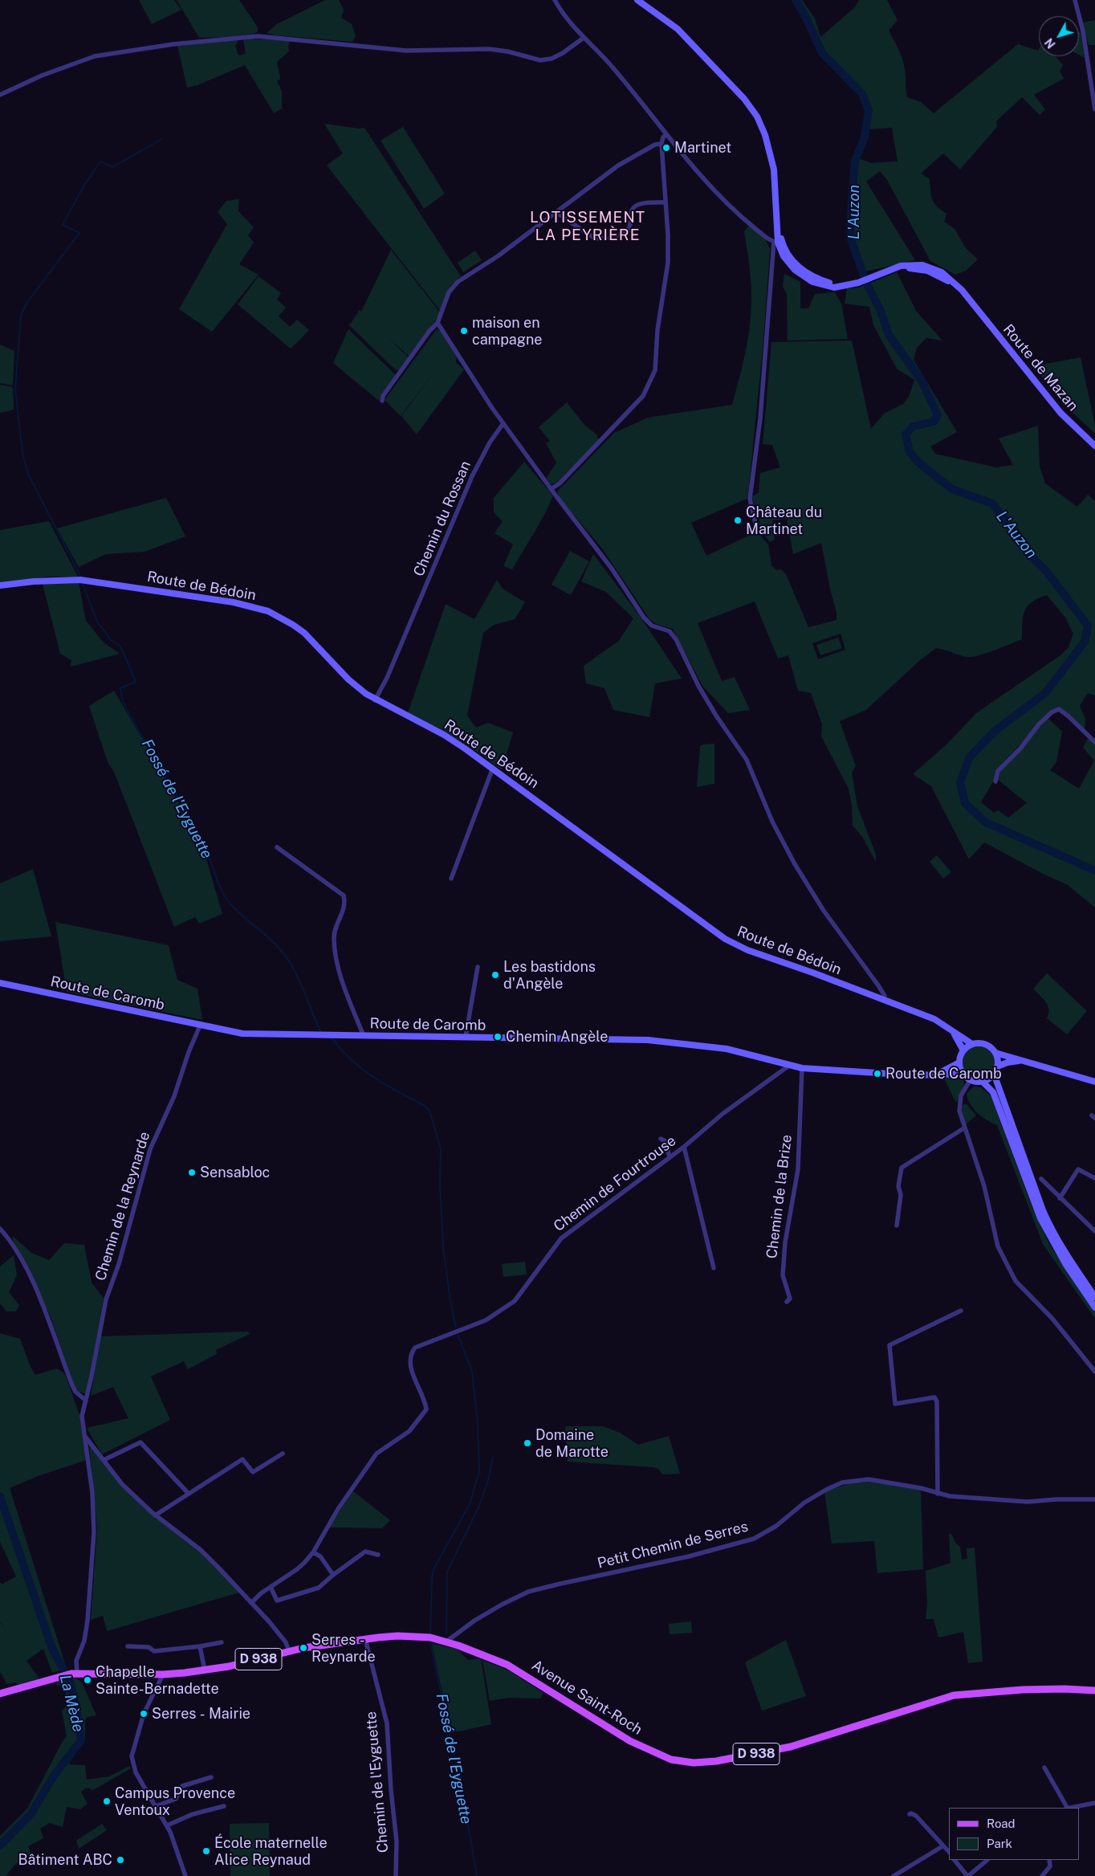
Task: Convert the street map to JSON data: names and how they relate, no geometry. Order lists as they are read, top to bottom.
{
  "streets": {
    "main road": [
      "Route de Mazan",
      "Route de Bédoin",
      "Route de Caromb",
      "D 938",
      "Avenue Saint-Roch"
    ],
    "street": [
      "Chemin du Rossan",
      "Chemin de Fourtrouse",
      "Chemin de la Brize",
      "Chemin de la Reynarde",
      "Petit Chemin de Serres",
      "Chemin de l'Eyguette"
    ]
  },
  "crossings": [
    ["Chemin du Rossan", "Route de Bédoin"],
    ["Route de Bédoin", "Route de Caromb"],
    ["Route de Caromb", "Chemin de Fourtrouse"],
    ["Route de Caromb", "Chemin de la Brize"],
    ["Route de Caromb", "Chemin de la Reynarde"],
    ["Chemin de la Reynarde", "Avenue Saint-Roch"],
    ["Petit Chemin de Serres", "Avenue Saint-Roch"],
    ["Avenue Saint-Roch", "Chemin de l'Eyguette"]
  ],
  "districts": ["LOTISSEMENT LA PEYRIÈRE"],
  "water": ["L'Auzon", "Fossé de l'Eyguette", "La Mède"],
  "places": [
    "Martinet",
    "maison en campagne",
    "Château du Martinet",
    "Les bastidons d'Angèle",
    "Chemin Angèle",
    "Route de Caromb",
    "Sensabloc",
    "Domaine de Marotte",
    "Serres - Reynarde",
    "Chapelle Sainte-Bernadette",
    "Serres - Mairie",
    "Campus Provence Ventoux",
    "École maternelle Alice Reynaud",
    "Bâtiment ABC"
  ],
  "legend": ["Road", "Park"],
  "north": "bottom left"
}
